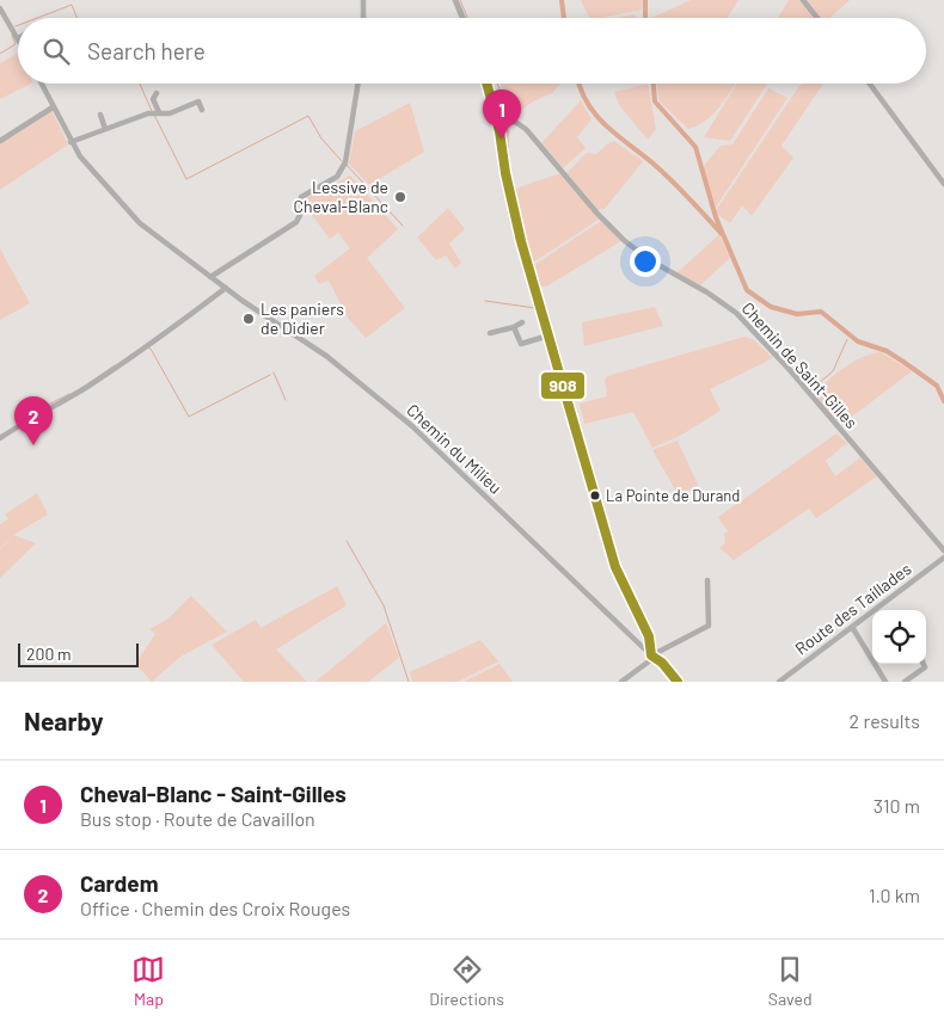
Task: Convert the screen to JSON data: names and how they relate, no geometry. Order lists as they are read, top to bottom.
{
  "streets": {
    "street": ["Chemin de Saint-Gilles", "Chemin du Milieu", "Route des Taillades"]
  },
  "places": ["Lessive de Cheval-Blanc", "Les paniers de Didier", "La Pointe de Durand"],
  "lines": ["transit line 908"],
  "scale_bar": "200 m",
  "page": {
    "search": "Search here",
    "pins": ["1", "2"],
    "scale": "200 m",
    "heading": ["Nearby", "2 results"],
    "list": [
      {
        "mark": "1",
        "name": "Cheval-Blanc - Saint-Gilles",
        "note": "Bus stop · Route de Cavaillon",
        "value": "310 m"
      },
      {
        "mark": "2",
        "name": "Cardem",
        "note": "Office · Chemin des Croix Rouges",
        "value": "1.0 km"
      }
    ],
    "nav": ["Map", "Directions", "Saved"]
  }
}
